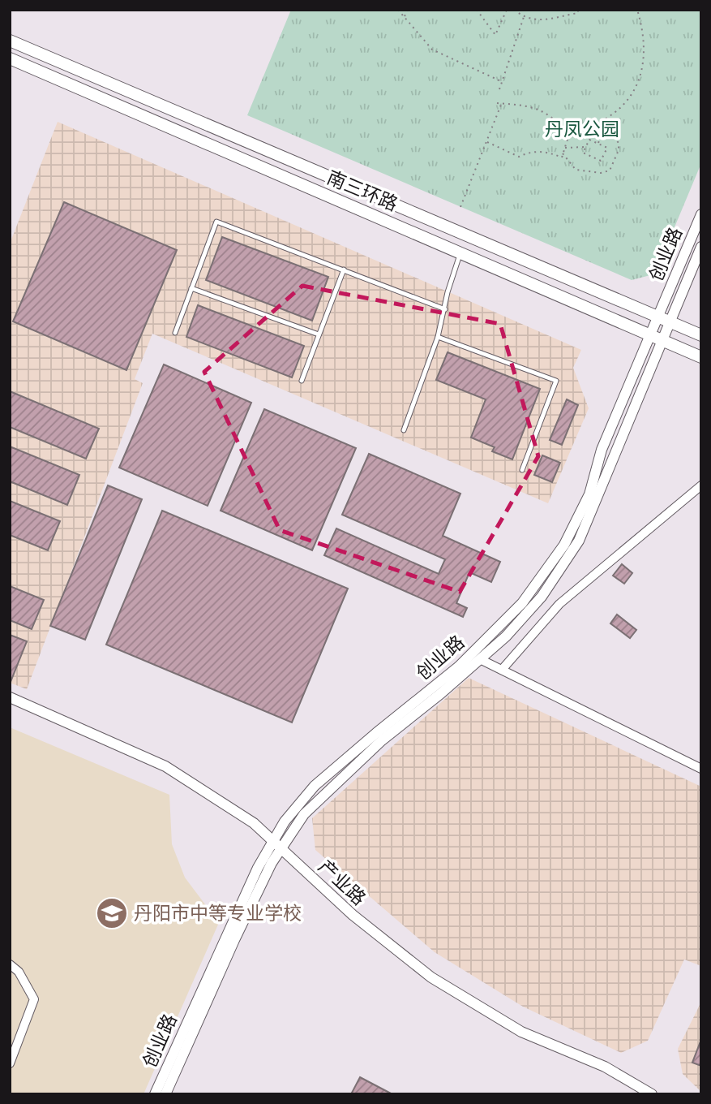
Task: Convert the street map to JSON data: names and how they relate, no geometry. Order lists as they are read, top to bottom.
{
  "streets": {
    "main road": ["南三环路"],
    "street": ["创业路", "产业路"]
  },
  "crossings": [
    ["南三环路", "创业路"],
    ["创业路", "产业路"]
  ],
  "parks": ["丹凤公园"],
  "places": {
    "school or university": ["丹阳市中等专业学校"]
  }
}
